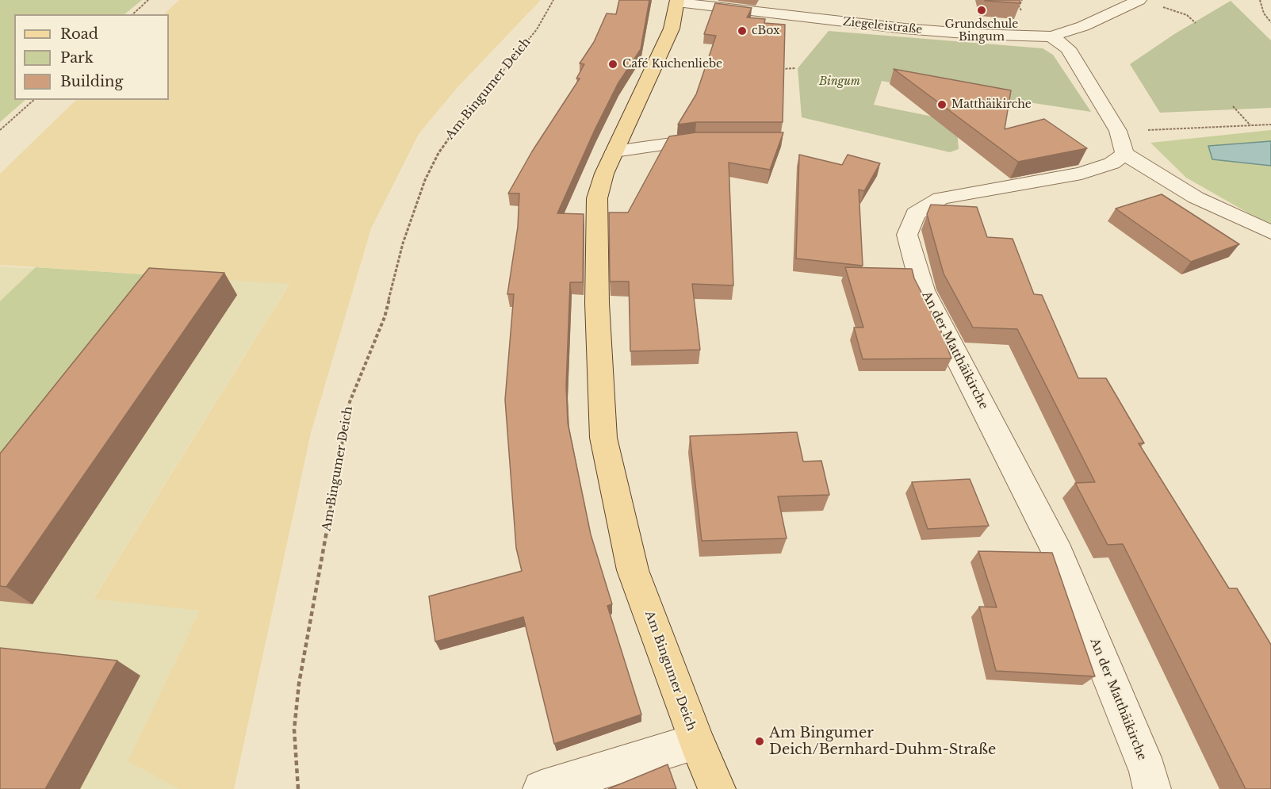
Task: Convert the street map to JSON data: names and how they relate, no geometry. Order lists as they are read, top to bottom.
{
  "streets": {
    "main road": ["Am Bingumer Deich"],
    "street": ["Ziegeleistraße", "An der Matthäikirche"]
  },
  "crossings": [
    ["Ziegeleistraße", "Am Bingumer Deich"]
  ],
  "parks": ["Bingum"],
  "places": [
    "Grundschule Bingum",
    "cBox",
    "Café Kuchenliebe",
    "Matthäikirche",
    "Am Bingumer Deich/Bernhard-Duhm-Straße"
  ],
  "legend": ["Road", "Park", "Building"]
}
